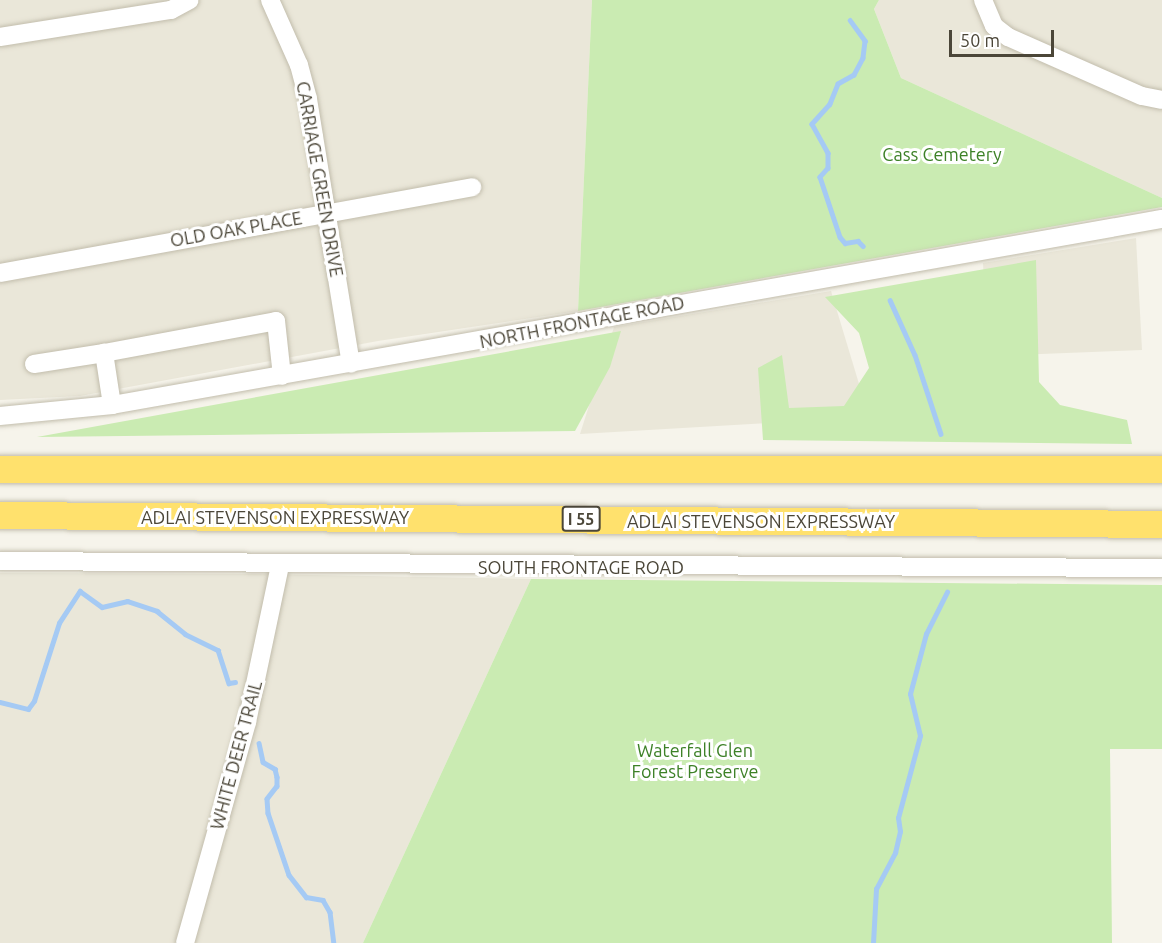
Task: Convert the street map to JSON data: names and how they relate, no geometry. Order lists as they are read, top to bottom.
{
  "streets": {
    "highway": ["ADLAI STEVENSON EXPRESSWAY", "I 55"],
    "street": [
      "CARRIAGE GREEN DRIVE",
      "OLD OAK PLACE",
      "NORTH FRONTAGE ROAD",
      "SOUTH FRONTAGE ROAD",
      "WHITE DEER TRAIL"
    ]
  },
  "crossings": [
    ["CARRIAGE GREEN DRIVE", "OLD OAK PLACE"],
    ["CARRIAGE GREEN DRIVE", "NORTH FRONTAGE ROAD"],
    ["SOUTH FRONTAGE ROAD", "WHITE DEER TRAIL"]
  ],
  "parks": ["Cass Cemetery", "Waterfall Glen Forest Preserve"],
  "scale_bar": "50 m"
}
